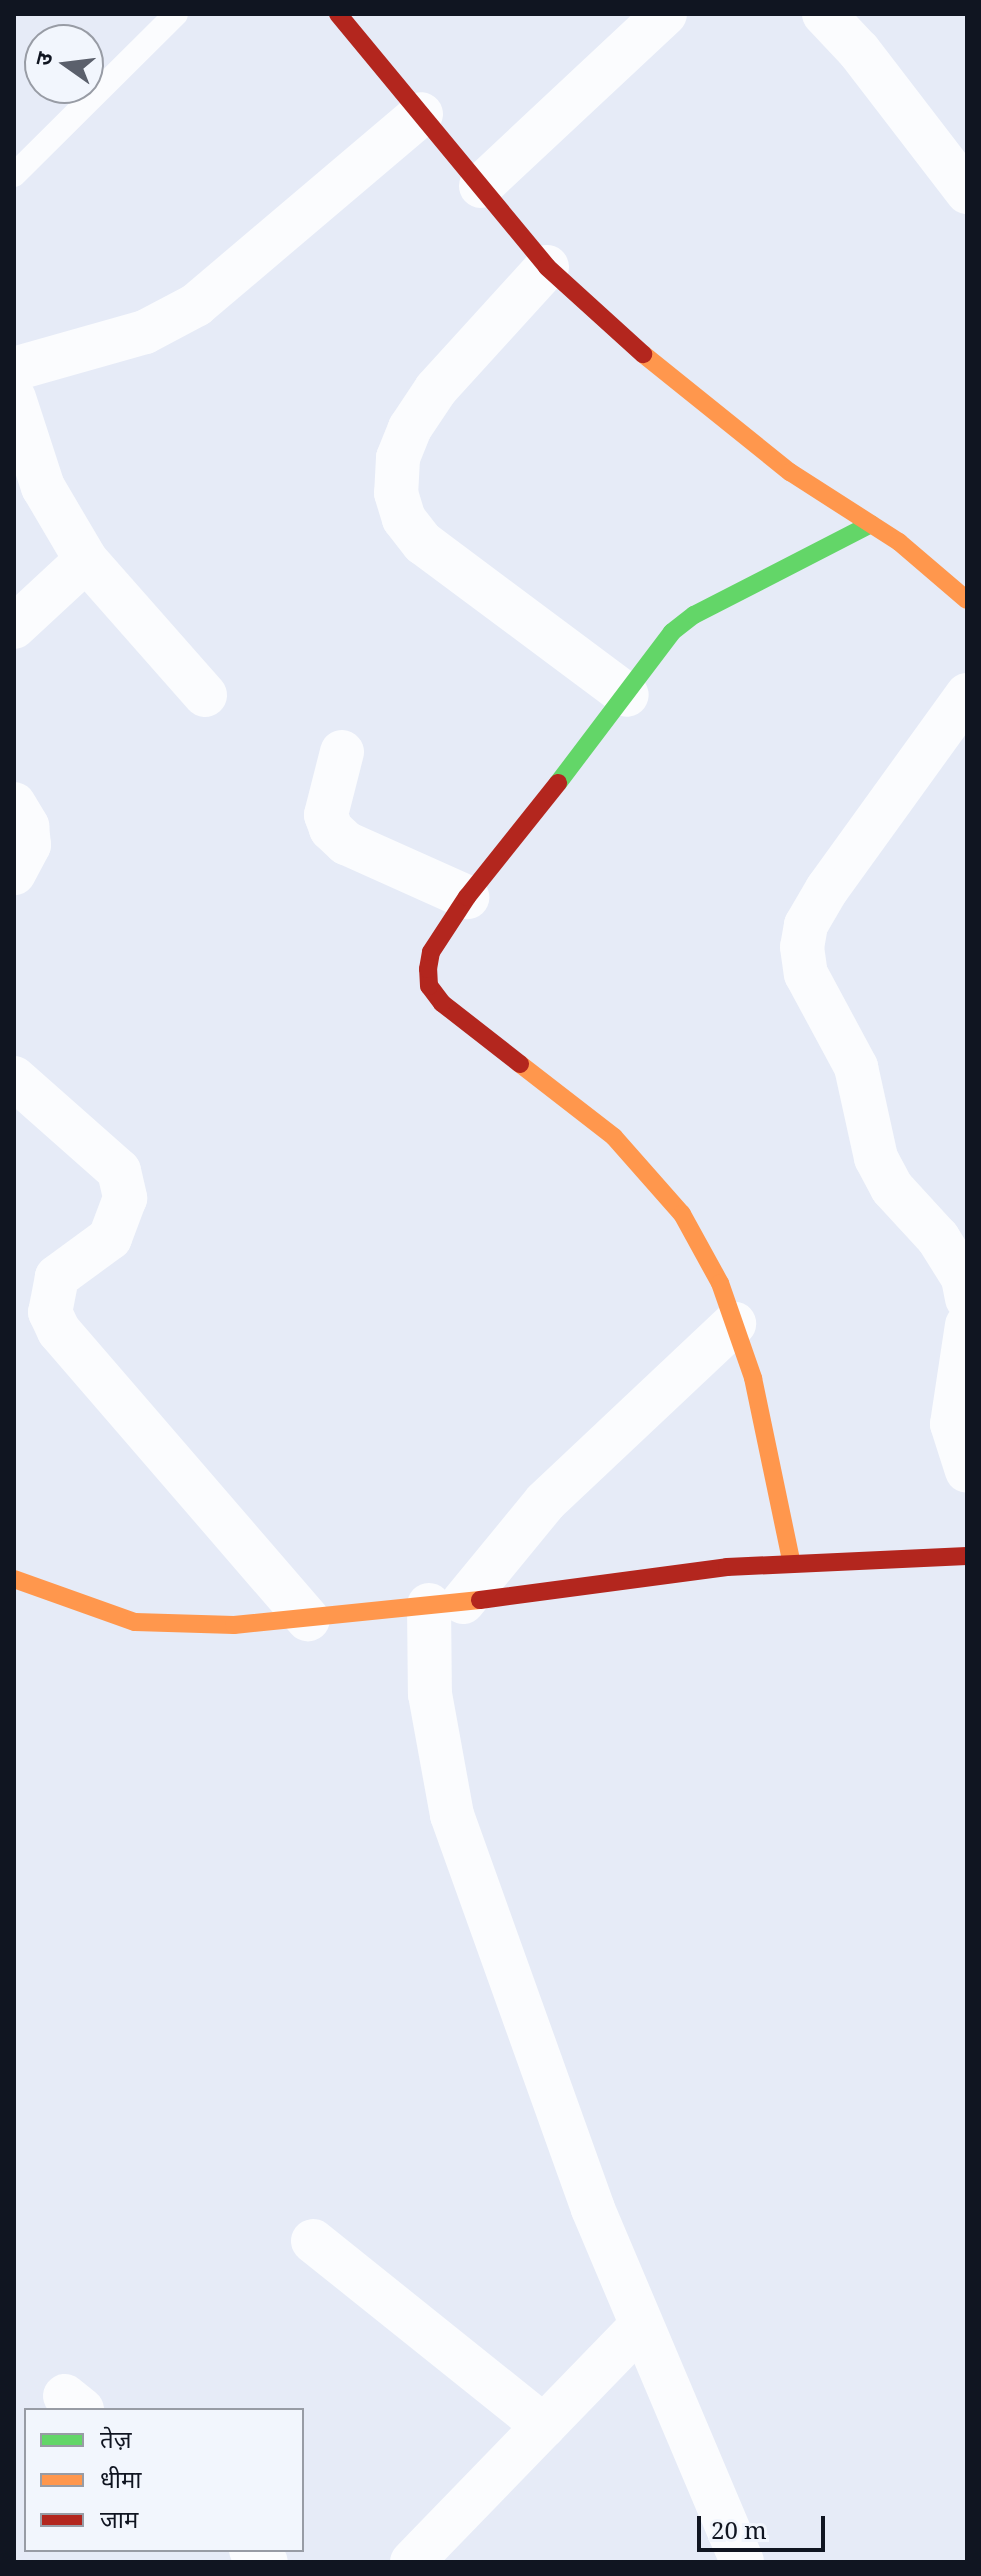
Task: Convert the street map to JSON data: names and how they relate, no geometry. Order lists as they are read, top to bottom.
{
  "legend": ["तेज़", "धीमा", "जाम"],
  "scale_bar": "20 m",
  "north": "left"
}
